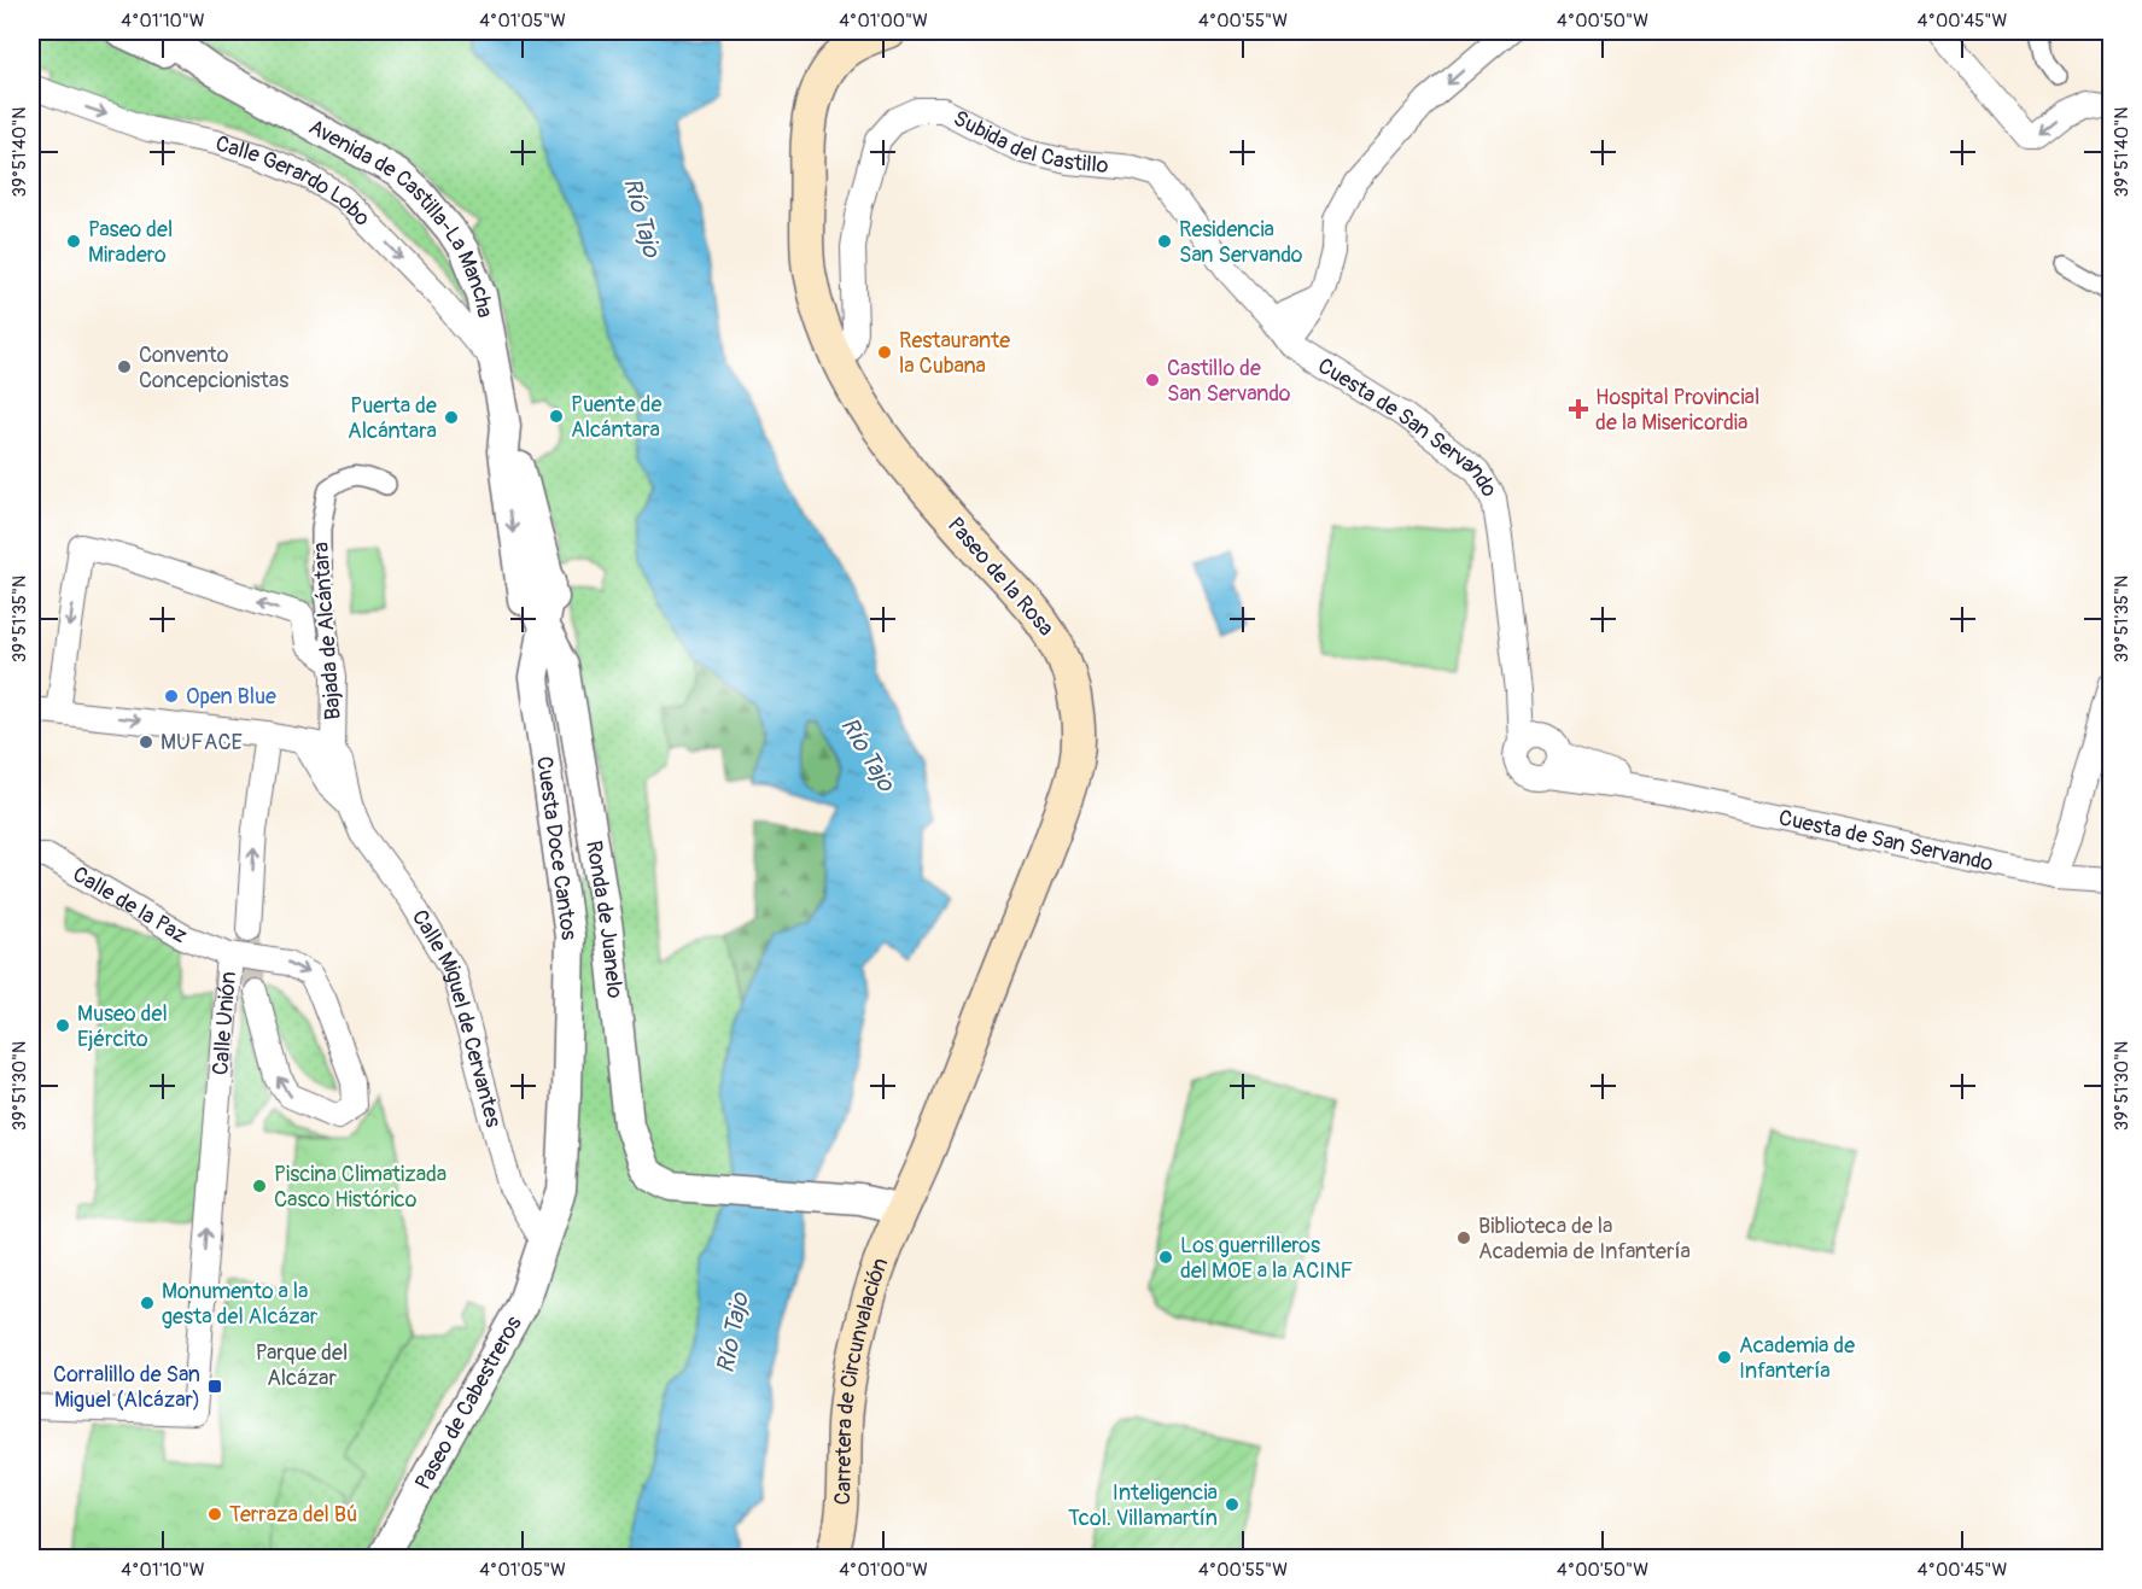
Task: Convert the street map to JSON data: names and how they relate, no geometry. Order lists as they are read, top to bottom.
{
  "streets": {
    "main road": ["Paseo de la Rosa", "Carretera de Circunvalación"],
    "street": [
      "Subida del Castillo",
      "Calle Gerardo Lobo",
      "Avenida de Castilla-La Mancha",
      "Cuesta de San Servando",
      "Bajada de Alcántara",
      "Cuesta Doce Cantos",
      "Calle de la Paz",
      "Ronda de Juanelo",
      "Calle Miguel de Cervantes",
      "Calle Unión",
      "Paseo de Cabestreros"
    ]
  },
  "crossings": [
    ["Subida del Castillo", "Cuesta de San Servando"],
    ["Subida del Castillo", "Paseo de la Rosa"],
    ["Calle Gerardo Lobo", "Avenida de Castilla-La Mancha"],
    ["Paseo de la Rosa", "Ronda de Juanelo"],
    ["Paseo de la Rosa", "Carretera de Circunvalación"],
    ["Bajada de Alcántara", "Calle Miguel de Cervantes"],
    ["Cuesta Doce Cantos", "Ronda de Juanelo"],
    ["Cuesta Doce Cantos", "Calle Miguel de Cervantes"],
    ["Cuesta Doce Cantos", "Paseo de Cabestreros"],
    ["Calle de la Paz", "Calle Unión"],
    ["Ronda de Juanelo", "Carretera de Circunvalación"],
    ["Calle Miguel de Cervantes", "Paseo de Cabestreros"]
  ],
  "one_way": ["Calle Gerardo Lobo"],
  "water": ["Río Tajo"],
  "parks": ["Parque del Alcázar"],
  "places": {
    "other": [
      "Paseo del Miradero",
      "Residencia San Servando",
      "Restaurante la Cubana",
      "Convento Concepcionistas",
      "Castillo de San Servando",
      "Puente de Alcántara",
      "Puerta de Alcántara",
      "Open Blue",
      "MUFACE",
      "Museo del Ejército",
      "Piscina Climatizada Casco Histórico",
      "Biblioteca de la Academia de Infantería",
      "Los guerrilleros del MOE a la ACINF",
      "Monumento a la gesta del Alcázar",
      "Academia de Infantería",
      "Inteligencia Tcol. Villamartín",
      "Terraza del Bú"
    ],
    "health": ["Hospital Provincial de la Misericordia"],
    "transit": ["Corralillo de San Miguel (Alcázar)"]
  },
  "coordinates": [
    "4°01'10\"W",
    "4°01'05\"W",
    "4°01'00\"W",
    "4°00'55\"W",
    "4°00'50\"W",
    "4°00'45\"W",
    "39°51'40\"N",
    "39°51'35\"N",
    "39°51'30\"N"
  ]
}
